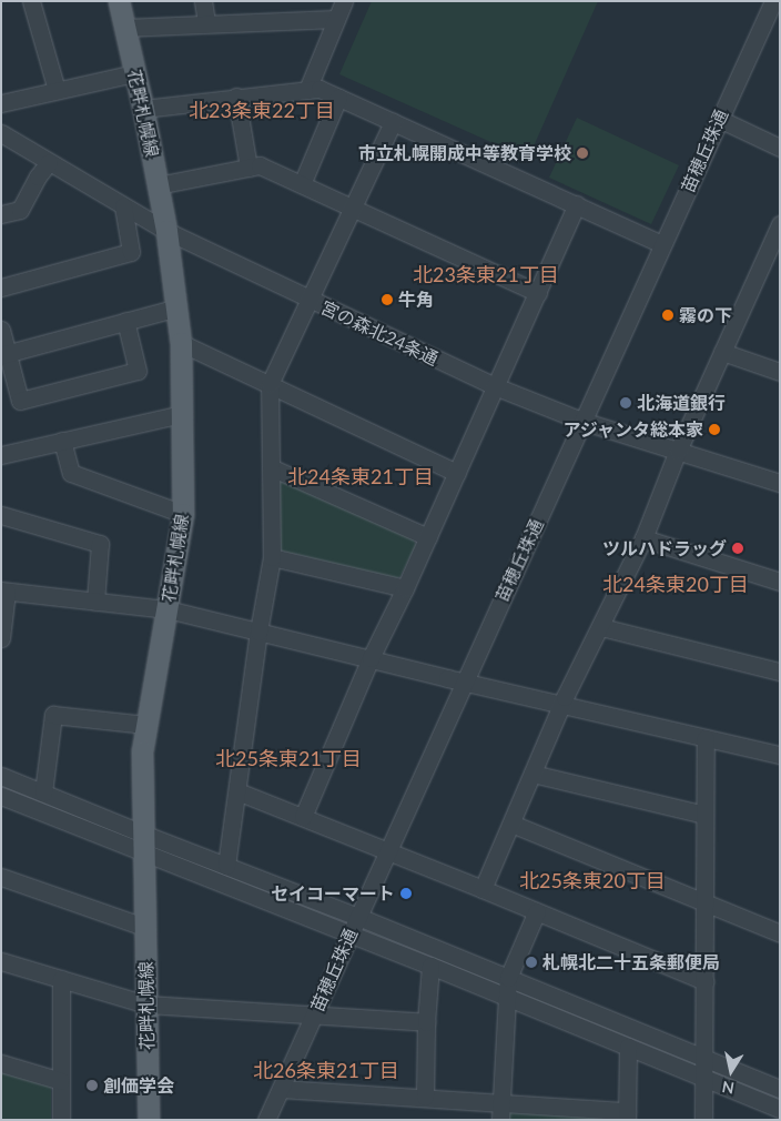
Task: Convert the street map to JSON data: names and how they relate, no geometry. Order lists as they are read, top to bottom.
{
  "streets": {
    "main road": ["花畔札幌線"],
    "street": ["苗穂丘珠通", "宮の森北24条通"]
  },
  "crossings": [
    ["花畔札幌線", "宮の森北24条通"],
    ["苗穂丘珠通", "宮の森北24条通"]
  ],
  "districts": [
    "北23条東22丁目",
    "北23条東21丁目",
    "北24条東21丁目",
    "北24条東20丁目",
    "北25条東21丁目",
    "北25条東20丁目",
    "北26条東21丁目"
  ],
  "places": [
    "市立札幌開成中等教育学校",
    "牛角",
    "霧の下",
    "北海道銀行",
    "アジャンタ総本家",
    "ツルハドラッグ",
    "セイコーマート",
    "札幌北二十五条郵便局",
    "創価学会"
  ],
  "north": "bottom"
}
